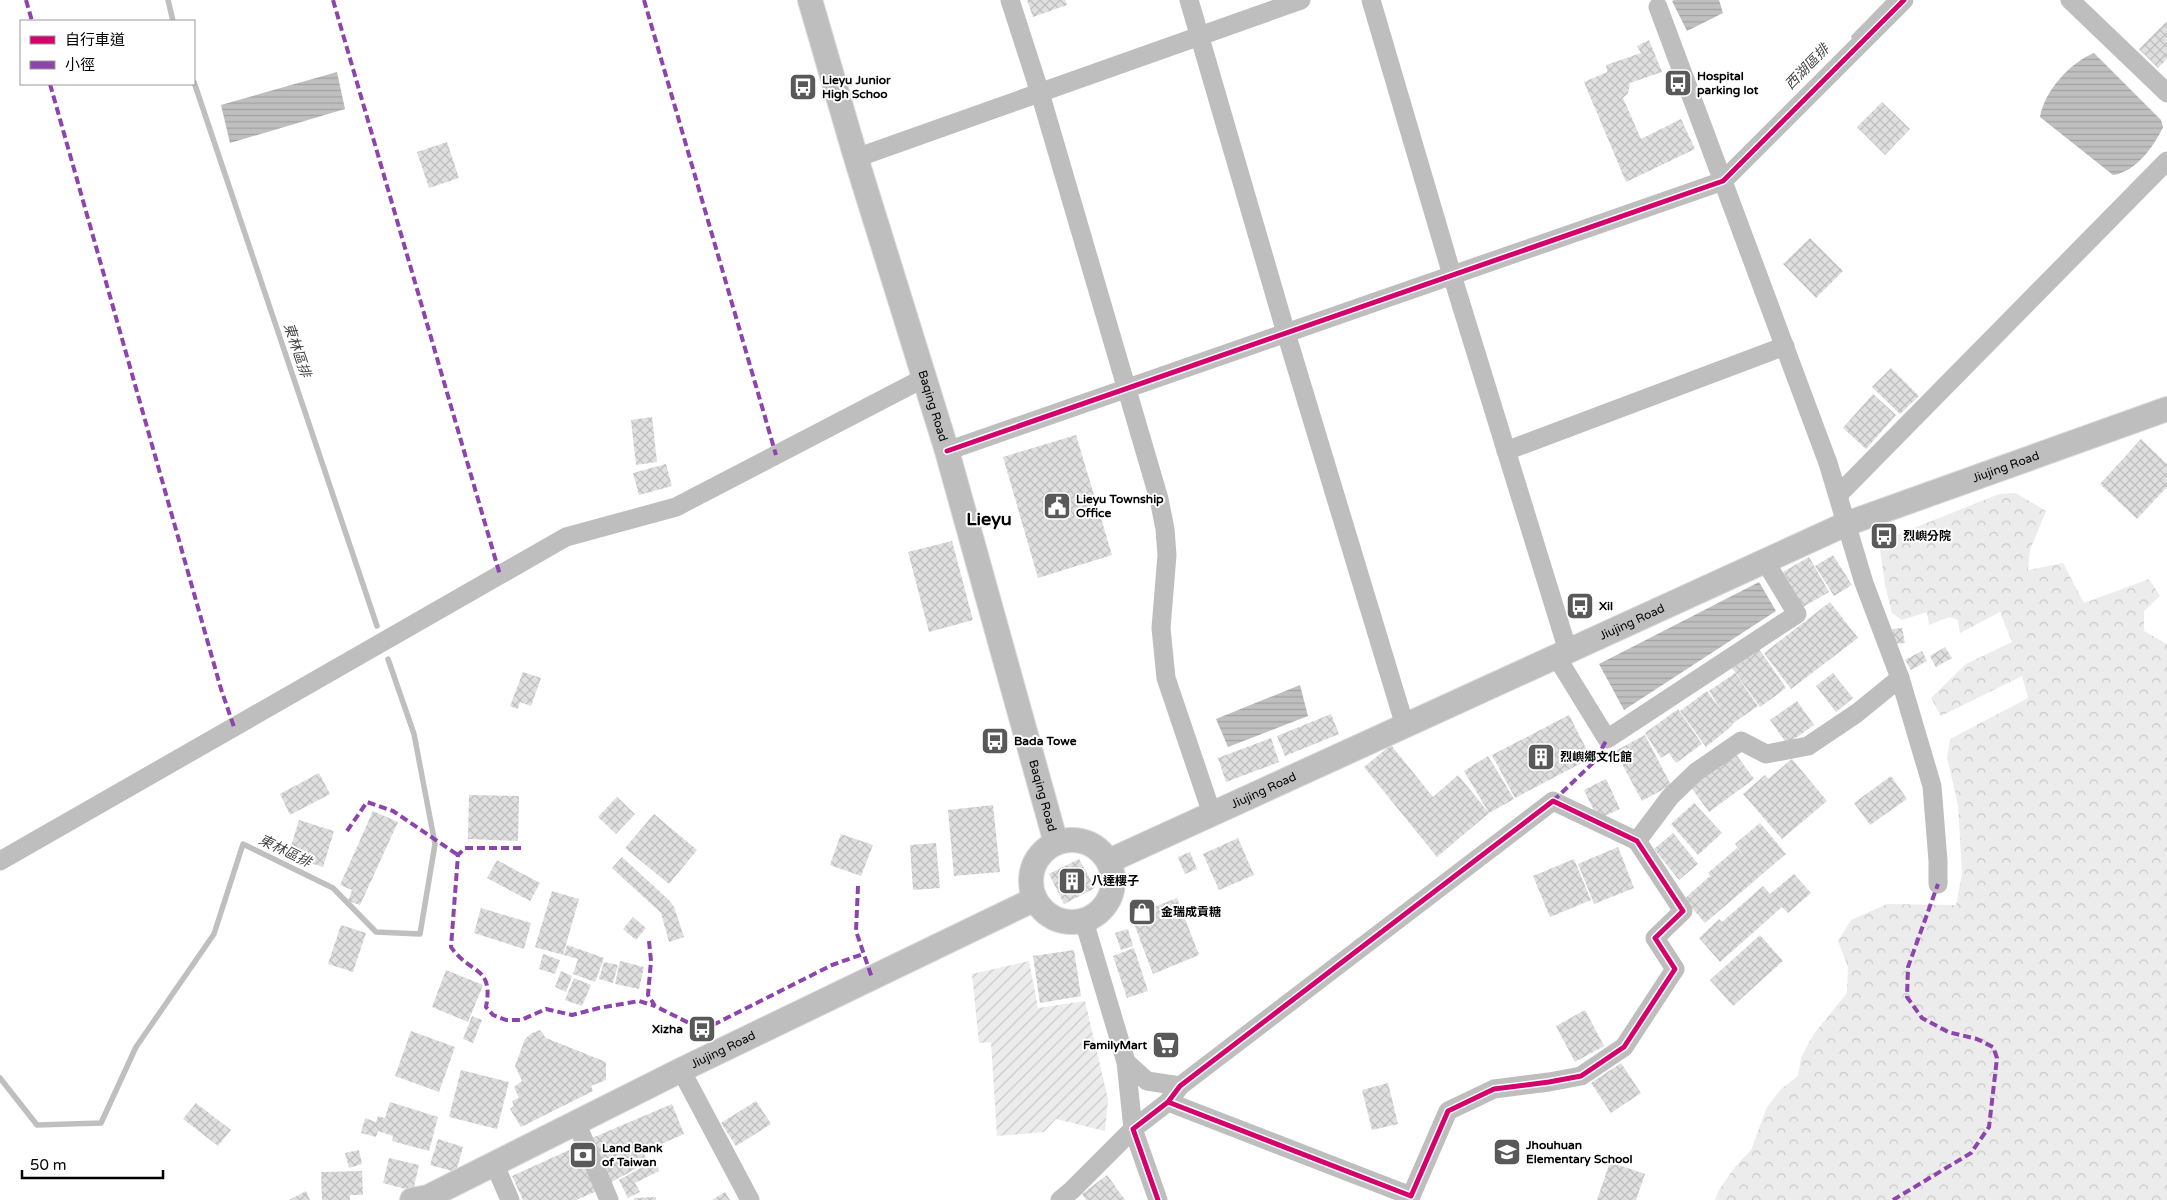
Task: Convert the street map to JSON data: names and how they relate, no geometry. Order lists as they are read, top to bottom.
{
  "streets": {
    "main road": ["Baqing Road", "Jiujing Road"]
  },
  "crossings": [
    ["Baqing Road", "Jiujing Road"]
  ],
  "districts": ["Lieyu"],
  "water": ["西湖區排", "東林區排"],
  "places": {
    "bus stop": [
      "Hospital parking lot",
      "Lieyu Junior High Schoo",
      "烈嶼分院",
      "Xil",
      "Bada Towe",
      "Xizha"
    ],
    "public building": ["Lieyu Township Office"],
    "building": ["烈嶼鄉文化館", "八達樓子"],
    "shop": ["金瑞成貢糖"],
    "supermarket": ["FamilyMart"],
    "school or university": ["Jhouhuan Elementary School"],
    "bank": ["Land Bank of Taiwan"]
  },
  "legend": ["自行車道", "小徑"],
  "scale_bar": "50 m"
}
